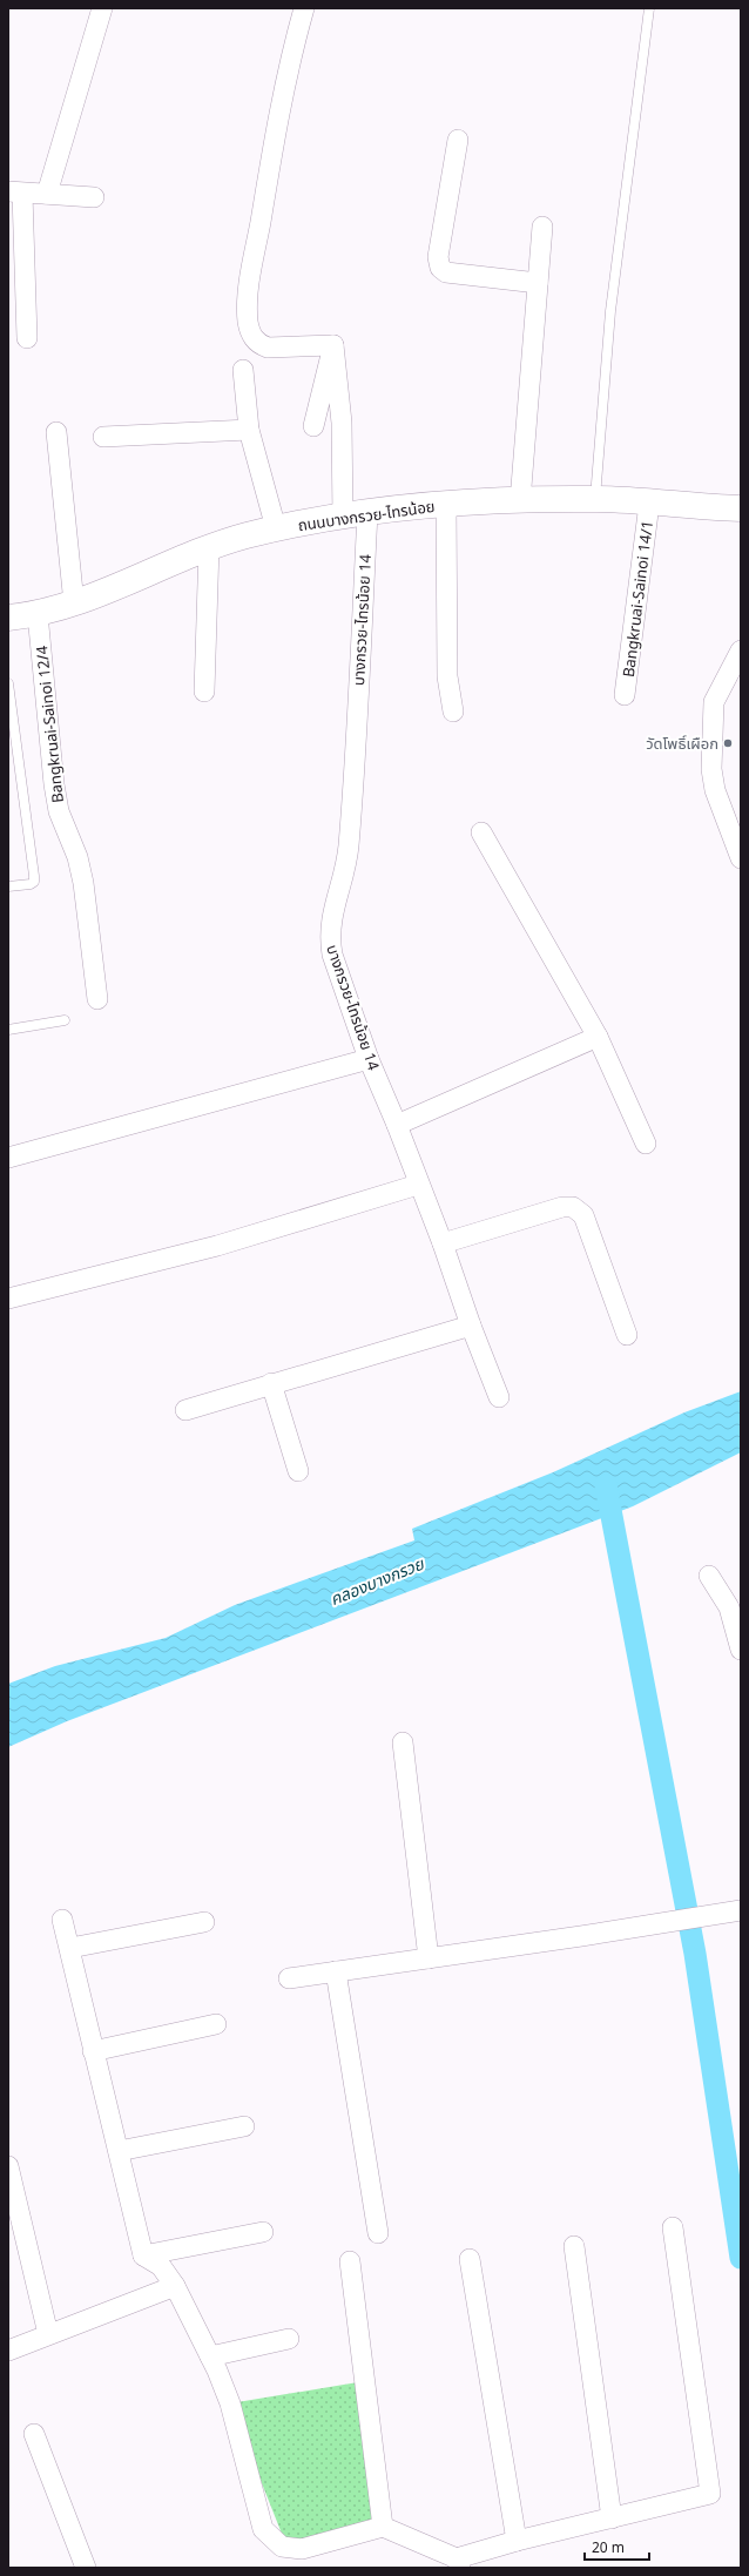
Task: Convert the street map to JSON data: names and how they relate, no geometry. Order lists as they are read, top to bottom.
{
  "streets": {
    "main road": ["ถนนบางกรวย-ไทรน้อย"],
    "street": ["Bangkruai-Sainoi 14/1", "บางกรวย-ไทรน้อย 14", "Bangkruai-Sainoi 12/4"]
  },
  "crossings": [
    ["ถนนบางกรวย-ไทรน้อย", "Bangkruai-Sainoi 14/1"],
    ["ถนนบางกรวย-ไทรน้อย", "บางกรวย-ไทรน้อย 14"],
    ["ถนนบางกรวย-ไทรน้อย", "Bangkruai-Sainoi 12/4"]
  ],
  "water": ["คลองบางกรวย"],
  "places": ["วัดโพธิ์เผือก"],
  "scale_bar": "20 m"
}
